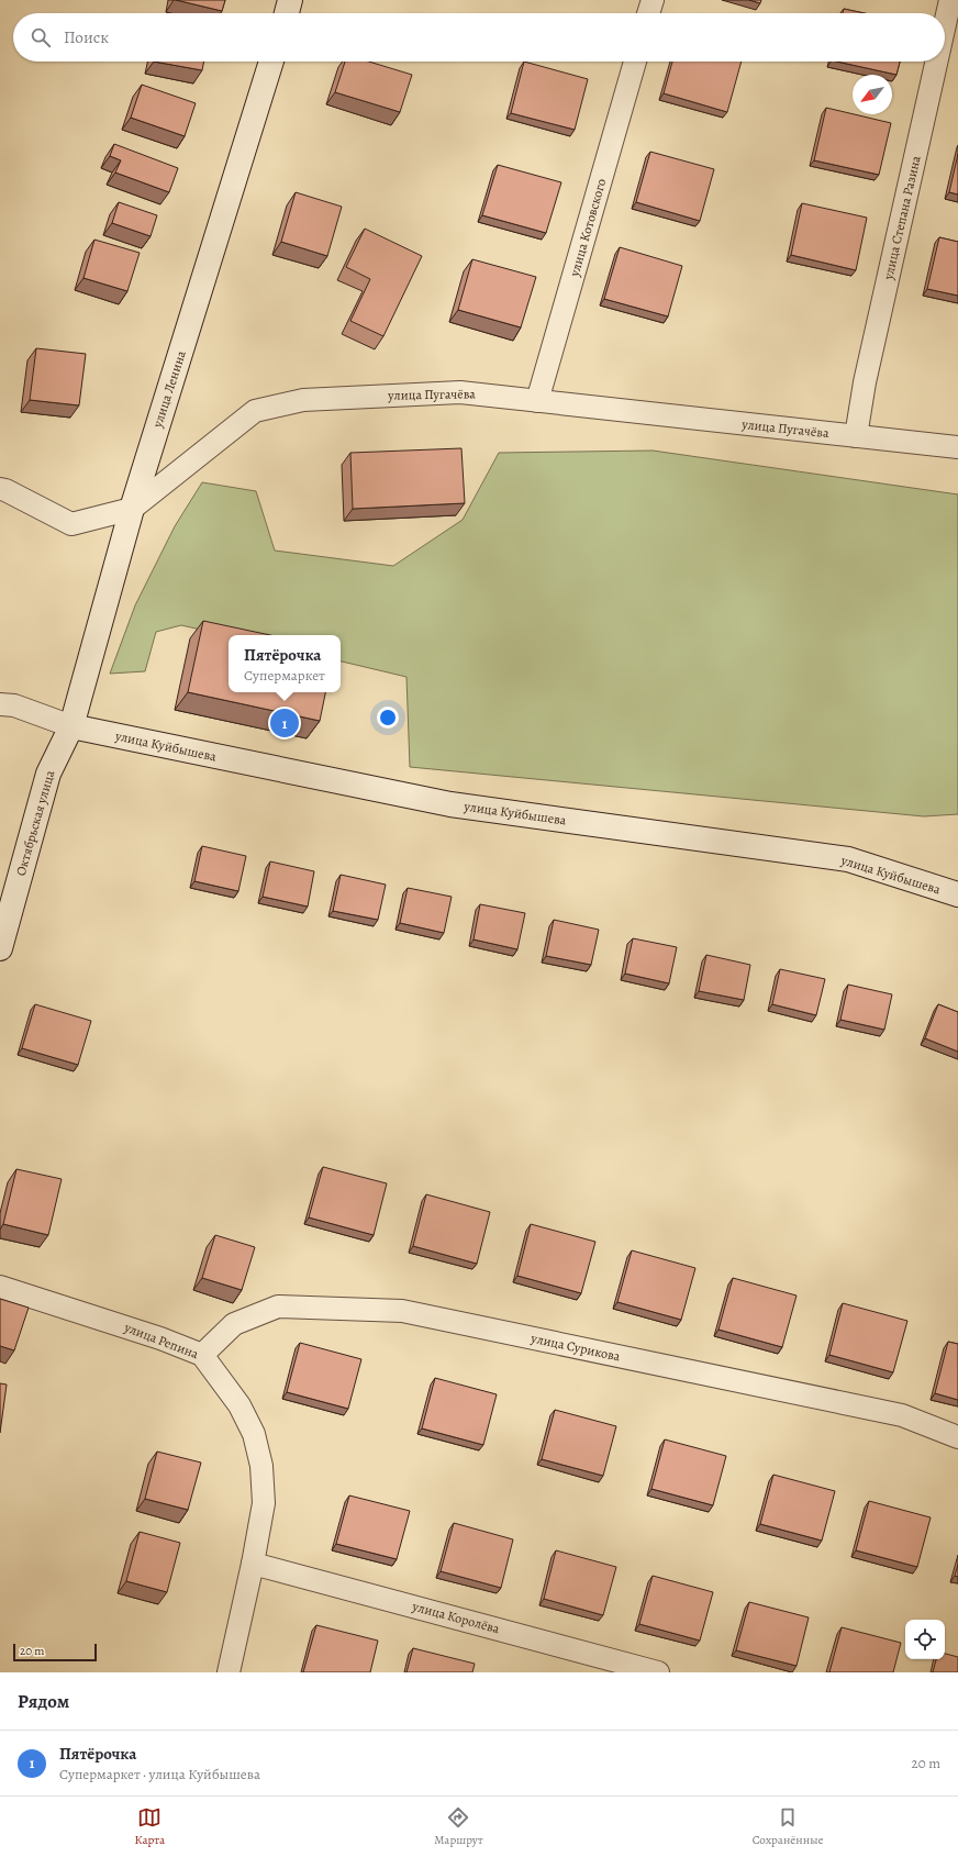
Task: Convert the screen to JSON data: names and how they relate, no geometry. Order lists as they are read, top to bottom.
{
  "streets": {
    "main road": ["улица Ленина", "улица Куйбышева", "Октябрьская улица"],
    "street": [
      "улица Степана Разина",
      "улица Котовского",
      "улица Пугачёва",
      "улица Репина",
      "улица Сурикова",
      "улица Королёва"
    ]
  },
  "crossings": [
    ["улица Степана Разина", "улица Пугачёва"],
    ["улица Котовского", "улица Пугачёва"],
    ["улица Ленина", "улица Пугачёва"],
    ["улица Ленина", "улица Куйбышева"],
    ["улица Ленина", "Октябрьская улица"],
    ["улица Куйбышева", "Октябрьская улица"],
    ["улица Репина", "улица Сурикова"],
    ["улица Репина", "улица Королёва"]
  ],
  "scale_bar": "20 m",
  "north": "bottom left",
  "page": {
    "search": "Поиск",
    "popup": ["Пятёрочка", "Супермаркет"],
    "pins": "1",
    "scale": "20 m",
    "heading": "Рядом",
    "list": [
      {
        "mark": "1",
        "name": "Пятёрочка",
        "note": "Супермаркет · улица Куйбышева",
        "value": "20 m"
      }
    ],
    "nav": ["Карта", "Маршрут", "Сохранённые"]
  }
}
